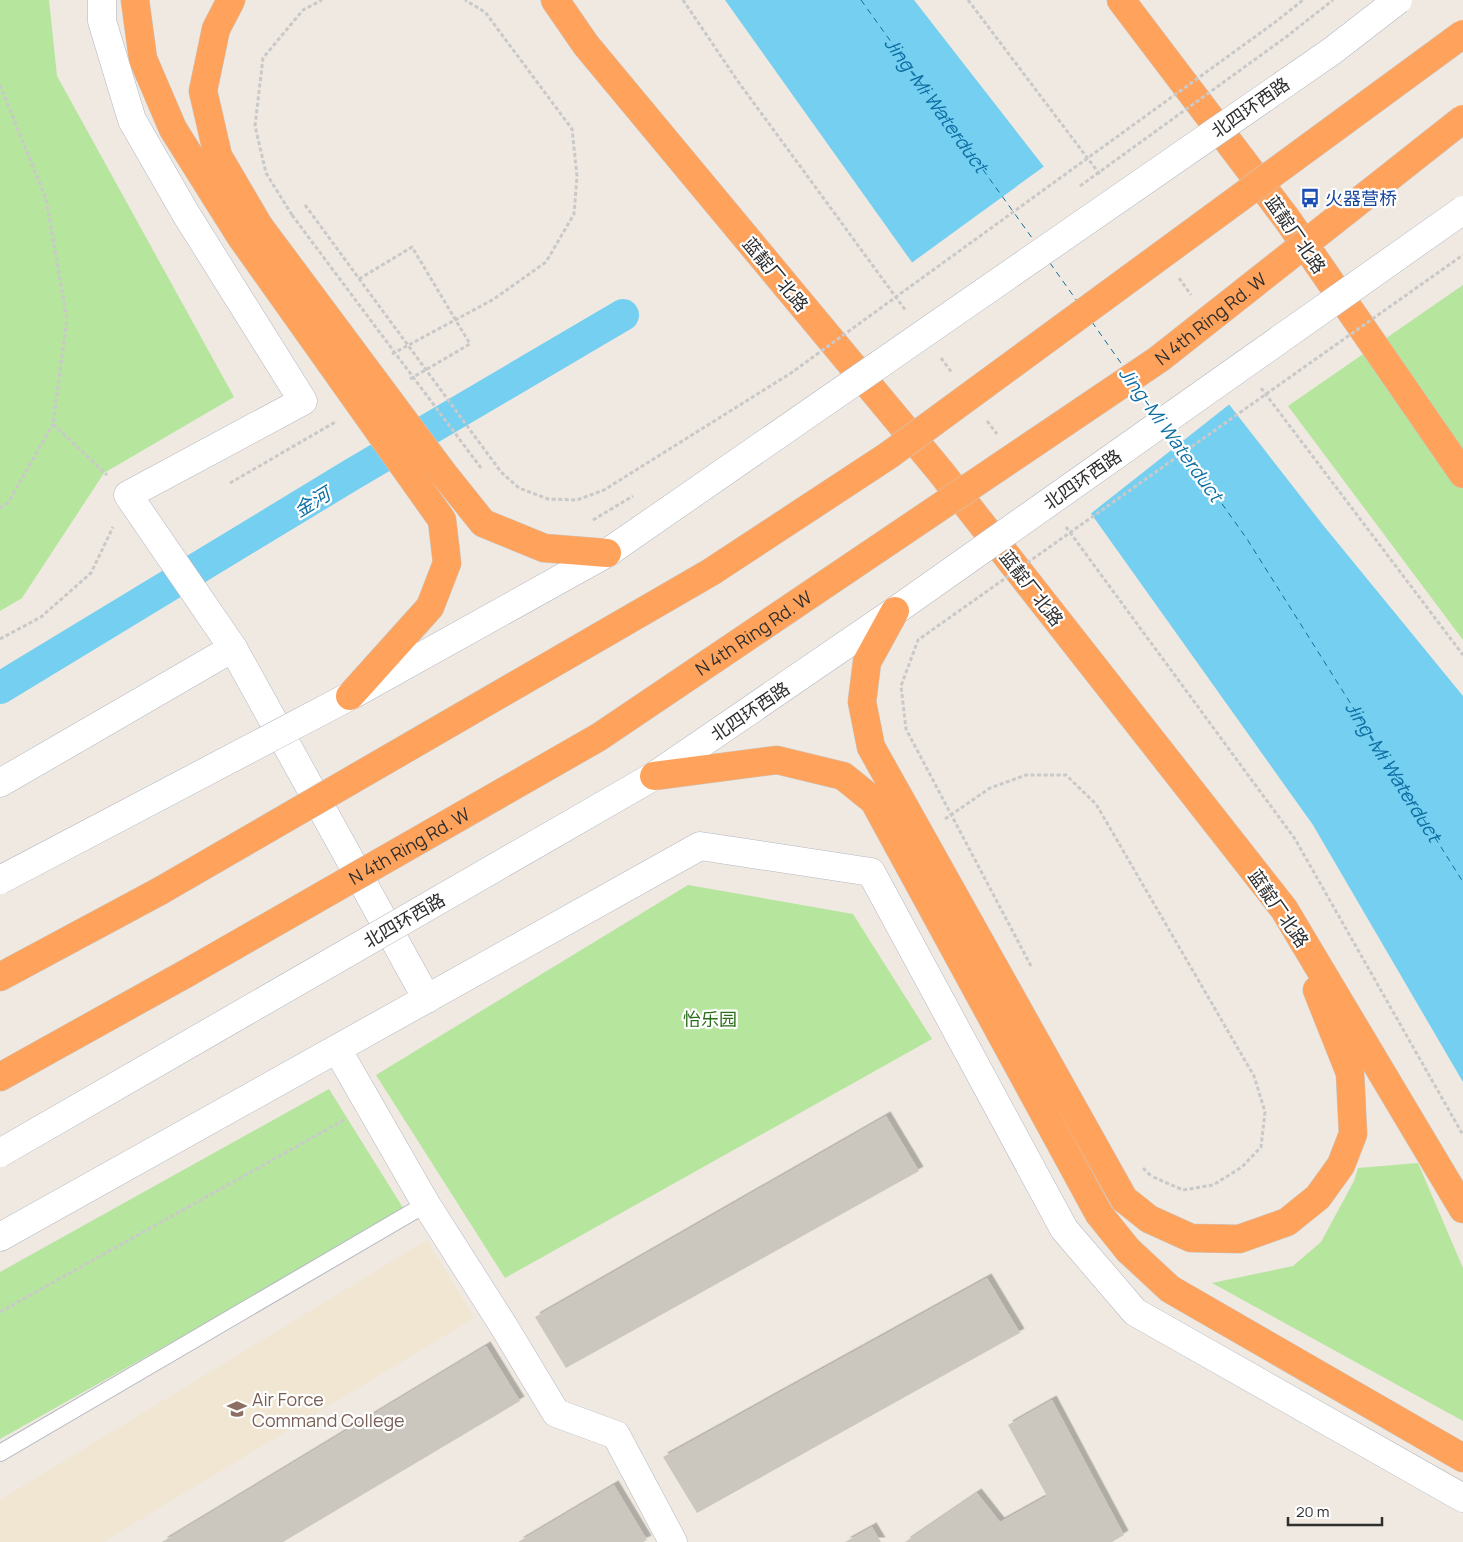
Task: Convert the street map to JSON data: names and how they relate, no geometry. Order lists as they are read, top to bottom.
{
  "streets": {
    "highway": ["蓝靛厂北路", "N 4th Ring Rd. W"],
    "street": ["北四环西路"]
  },
  "water": ["Jing-Mi Waterduct", "金河"],
  "parks": ["怡乐园"],
  "places": {
    "bus stop": ["火器营桥"],
    "school or university": ["Air Force Command College"]
  },
  "scale_bar": "20 m"
}
